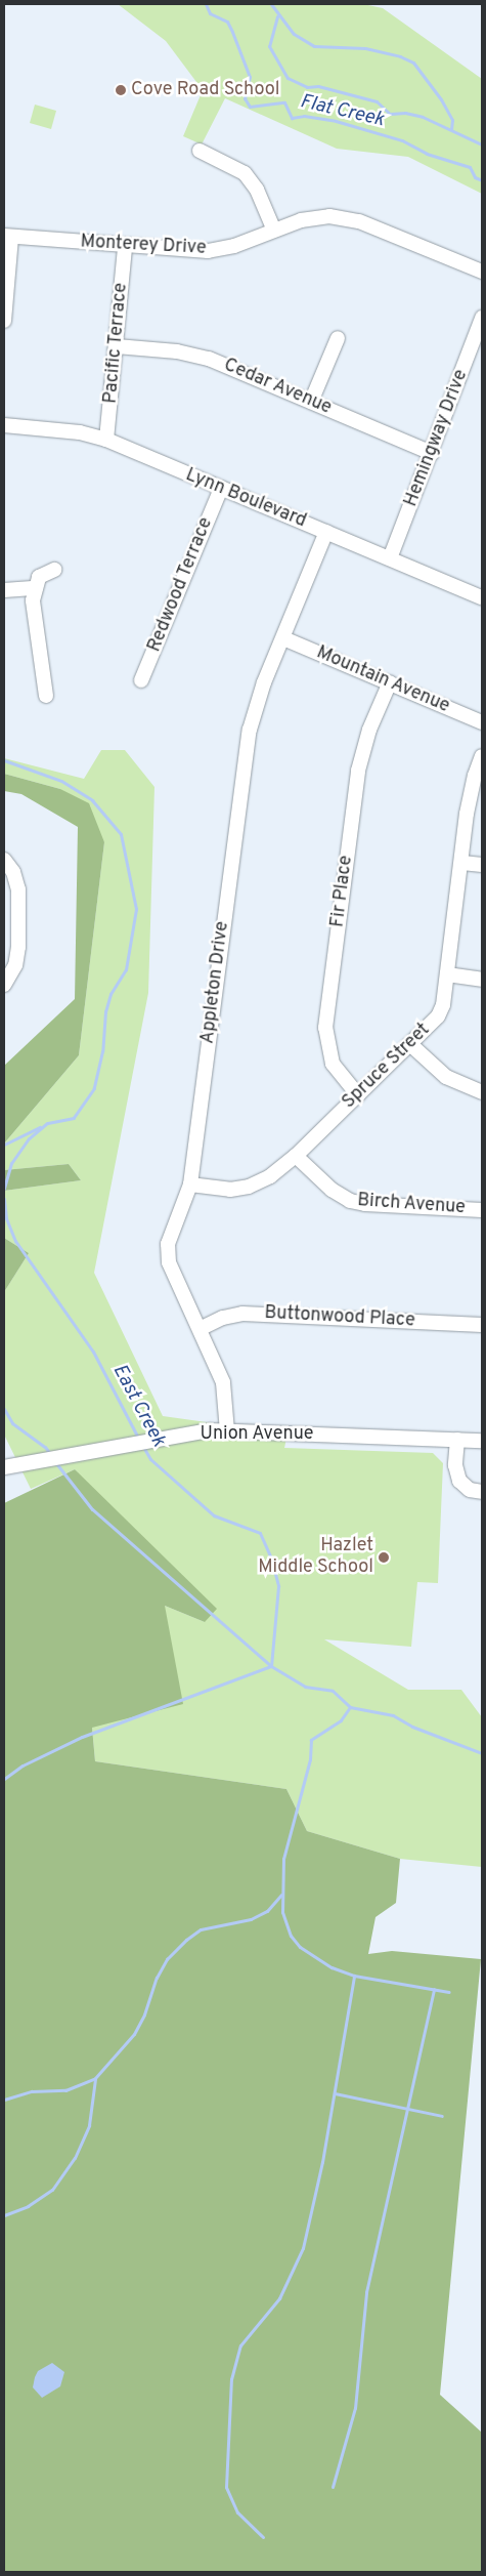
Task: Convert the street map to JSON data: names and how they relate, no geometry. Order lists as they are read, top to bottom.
{
  "streets": {
    "street": [
      "Monterey Drive",
      "Pacific Terrace",
      "Cedar Avenue",
      "Hemingway Drive",
      "Lynn Boulevard",
      "Redwood Terrace",
      "Mountain Avenue",
      "Fir Place",
      "Appleton Drive",
      "Spruce Street",
      "Birch Avenue",
      "Buttonwood Place",
      "Union Avenue"
    ]
  },
  "crossings": [
    ["Monterey Drive", "Pacific Terrace"],
    ["Pacific Terrace", "Cedar Avenue"],
    ["Pacific Terrace", "Lynn Boulevard"],
    ["Cedar Avenue", "Hemingway Drive"],
    ["Hemingway Drive", "Lynn Boulevard"],
    ["Lynn Boulevard", "Redwood Terrace"],
    ["Lynn Boulevard", "Appleton Drive"],
    ["Mountain Avenue", "Fir Place"],
    ["Mountain Avenue", "Appleton Drive"],
    ["Fir Place", "Spruce Street"],
    ["Appleton Drive", "Spruce Street"],
    ["Appleton Drive", "Buttonwood Place"],
    ["Appleton Drive", "Union Avenue"],
    ["Spruce Street", "Birch Avenue"]
  ],
  "water": ["Flat Creek", "East Creek"],
  "places": ["Cove Road School", "Hazlet Middle School"]
}
